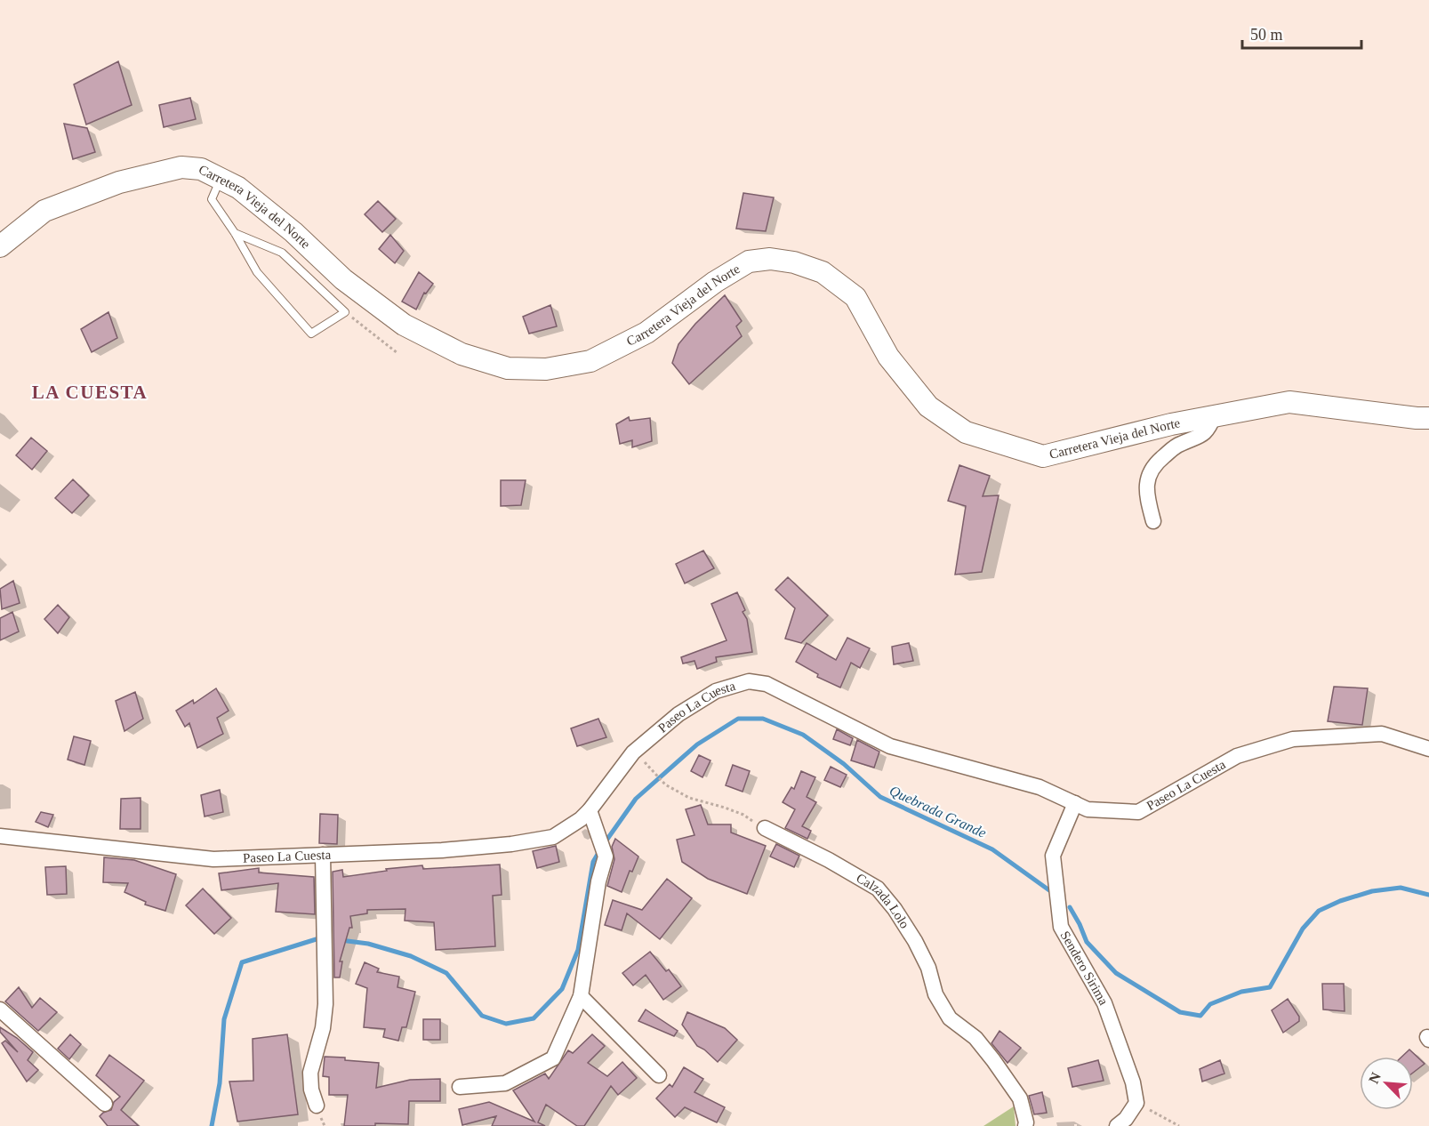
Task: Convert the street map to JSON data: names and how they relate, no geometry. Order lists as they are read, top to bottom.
{
  "streets": {
    "street": [
      "Carretera Vieja del Norte",
      "Paseo La Cuesta",
      "Calzada Lolo",
      "Sendero Sirima"
    ]
  },
  "crossings": [
    ["Paseo La Cuesta", "Sendero Sirima"]
  ],
  "districts": ["LA CUESTA"],
  "water": ["Quebrada Grande"],
  "scale_bar": "50 m",
  "north": "top left"
}
